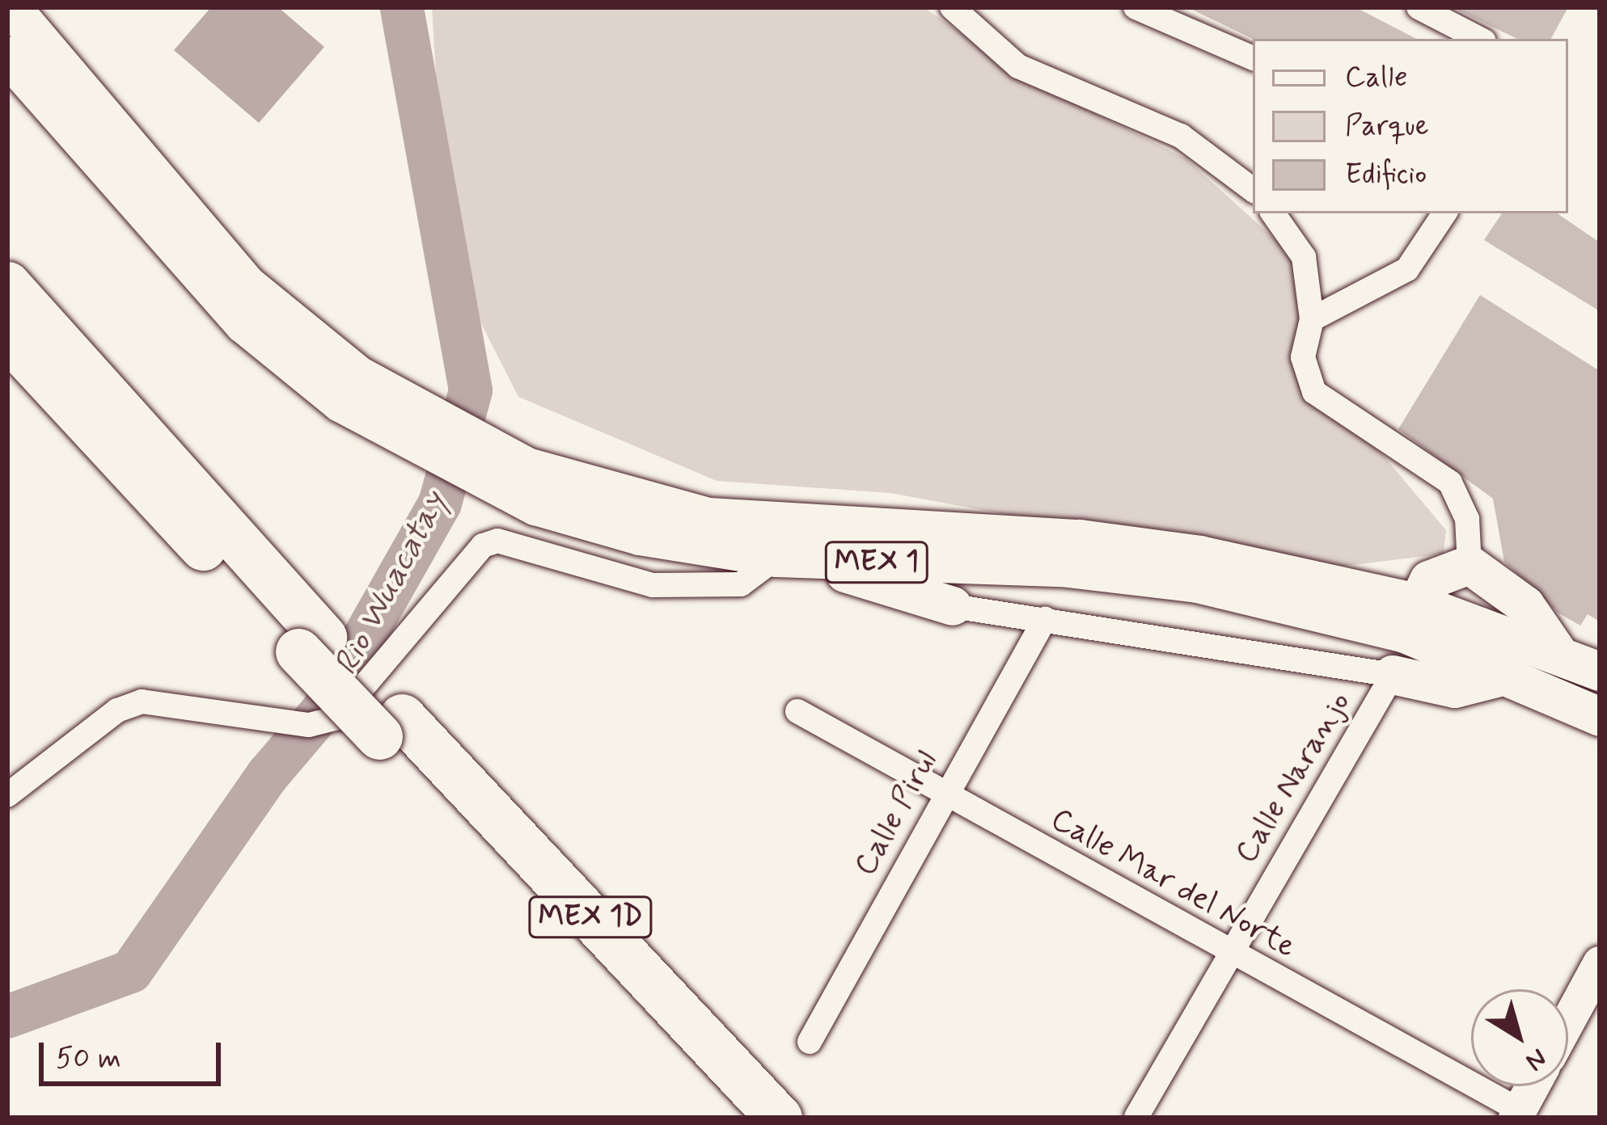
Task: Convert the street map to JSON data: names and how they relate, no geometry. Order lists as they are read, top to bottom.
{
  "streets": {
    "highway": ["MEX 1D"],
    "main road": ["MEX 1"],
    "street": ["Calle Naranjo", "Calle Pirul", "Calle Mar del Norte"]
  },
  "crossings": [
    ["Calle Naranjo", "Calle Mar del Norte"],
    ["Calle Pirul", "Calle Mar del Norte"]
  ],
  "water": ["Rio Wuacatay"],
  "legend": ["Calle", "Parque", "Edificio"],
  "scale_bar": "50 m",
  "north": "bottom right"
}
